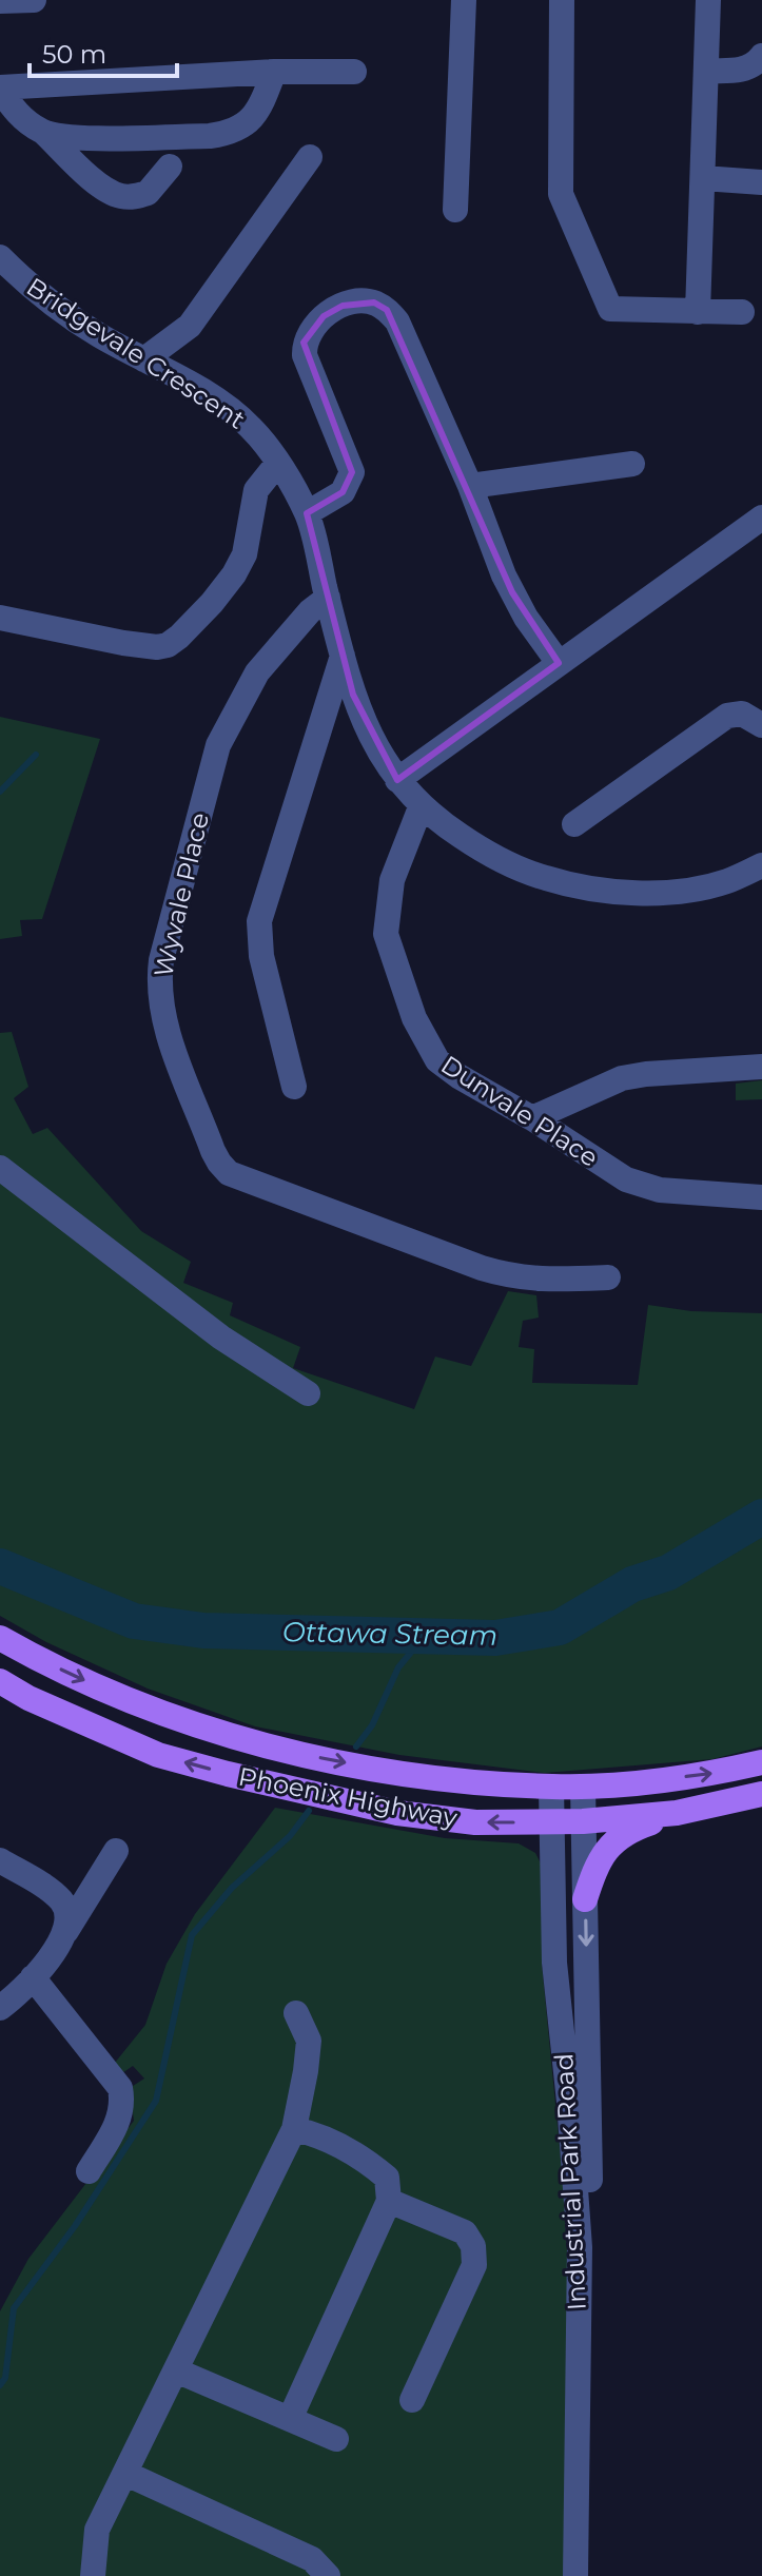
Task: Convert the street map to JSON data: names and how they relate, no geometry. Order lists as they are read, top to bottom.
{
  "streets": {
    "main road": ["Phoenix Highway"],
    "street": [
      "Bridgevale Crescent",
      "Wyvale Place",
      "Dunvale Place",
      "Industrial Park Road"
    ]
  },
  "crossings": [
    ["Bridgevale Crescent", "Wyvale Place"],
    ["Bridgevale Crescent", "Dunvale Place"],
    ["Phoenix Highway", "Industrial Park Road"]
  ],
  "water": ["Ottawa Stream"],
  "scale_bar": "50 m"
}
